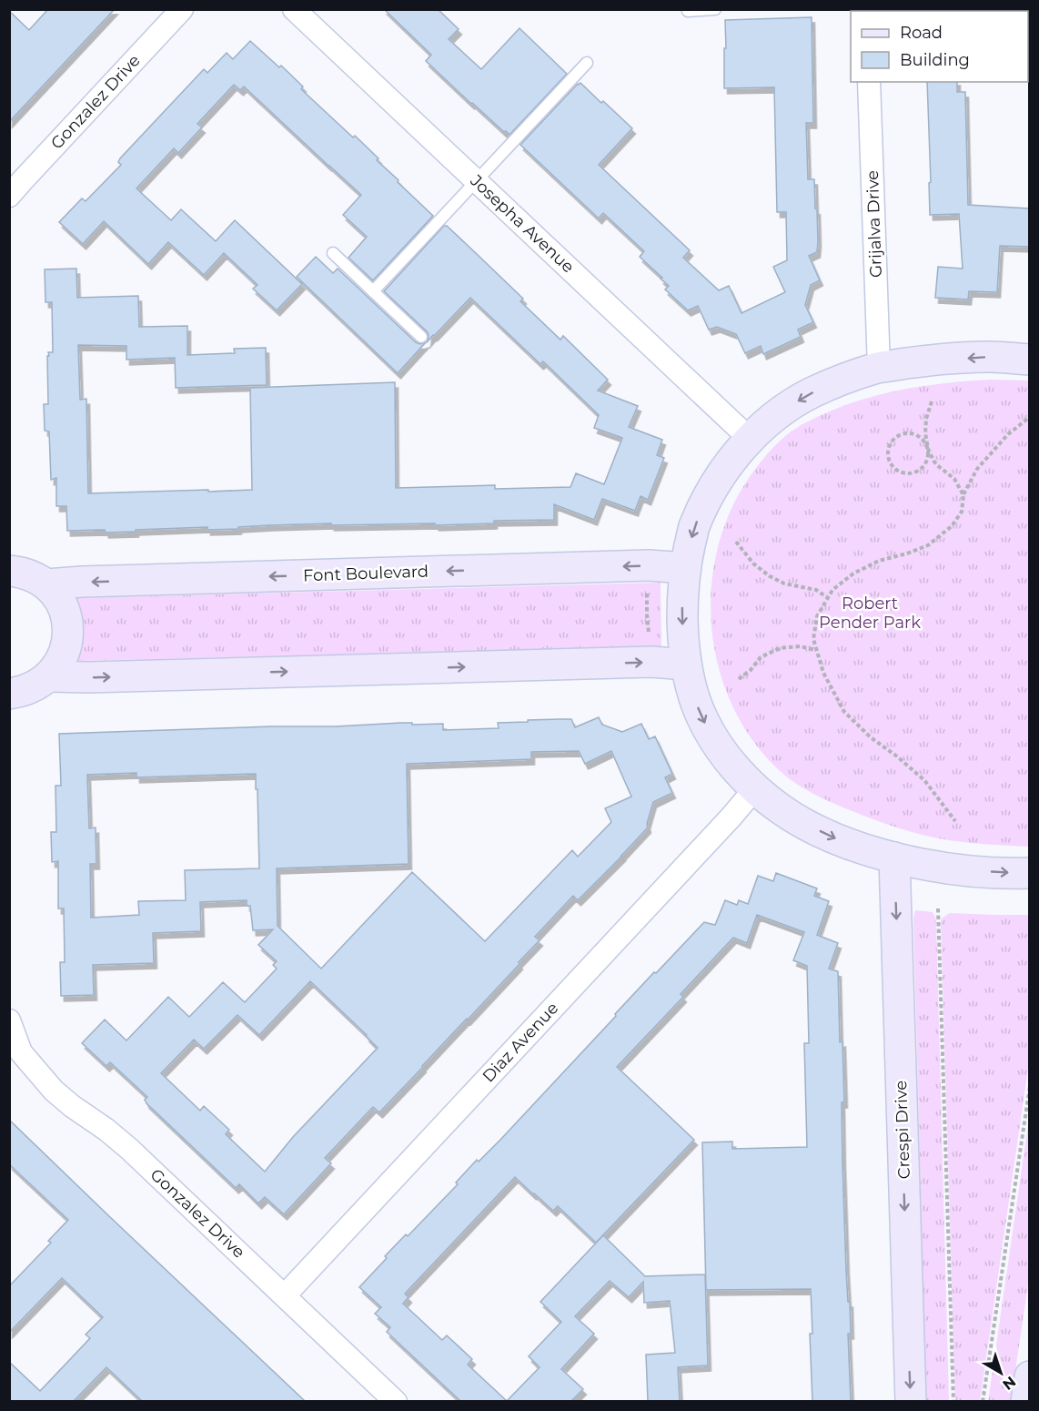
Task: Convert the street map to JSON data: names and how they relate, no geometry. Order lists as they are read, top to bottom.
{
  "streets": {
    "street": [
      "Gonzalez Drive",
      "Josepha Avenue",
      "Grijalva Drive",
      "Font Boulevard",
      "Diaz Avenue",
      "Crespi Drive"
    ]
  },
  "crossings": [
    ["Gonzalez Drive", "Diaz Avenue"]
  ],
  "one_way": ["Crespi Drive"],
  "parks": ["Robert Pender Park"],
  "legend": ["Road", "Building"],
  "north": "bottom right"
}
